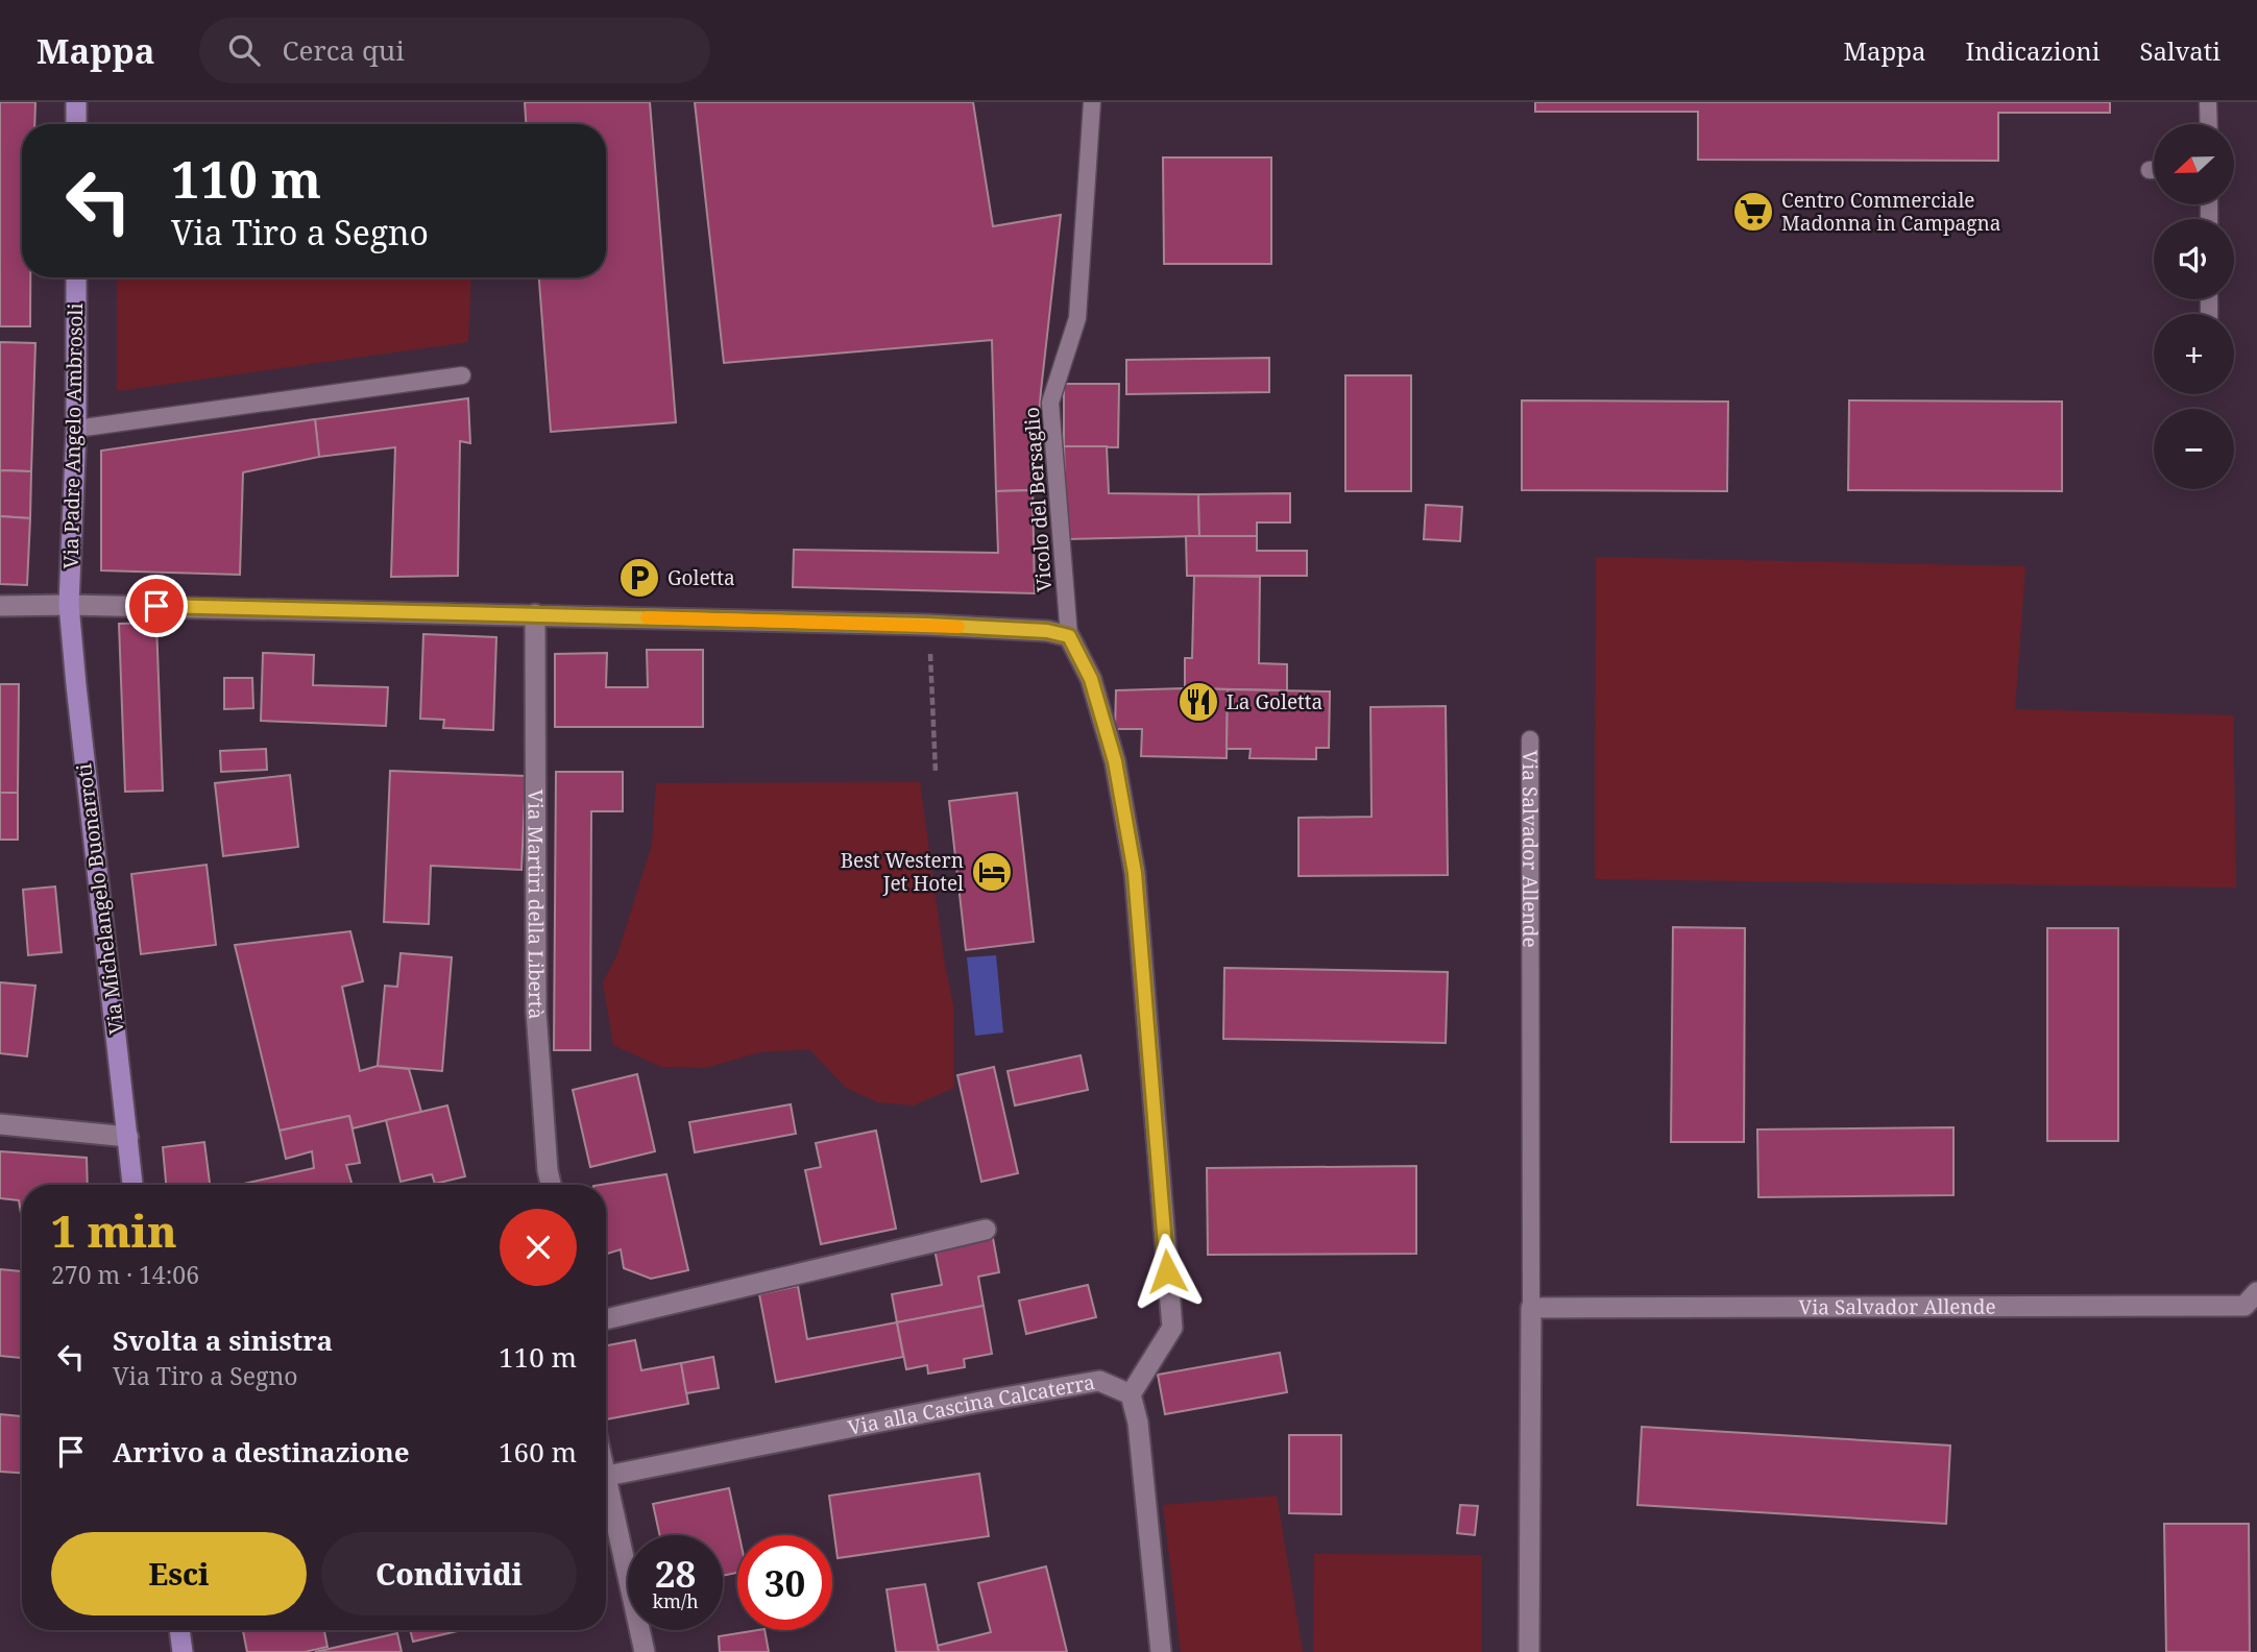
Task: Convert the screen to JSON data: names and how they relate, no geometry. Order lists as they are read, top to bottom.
{
  "streets": {
    "main road": ["Via Padre Angelo Ambrosoli", "Via Michelangelo Buonarroti"],
    "street": ["Via Salvador Allende", "Via Martiri della Libertà", "Via alla Cascina Calcaterra"],
    "lane": ["Vicolo del Bersaglio"]
  },
  "crossings": [
    ["Via Padre Angelo Ambrosoli", "Via Michelangelo Buonarroti"]
  ],
  "places": {
    "supermarket": ["Centro Commerciale Madonna in Campagna"],
    "parking": ["Goletta"],
    "restaurant": ["La Goletta"],
    "hotel": ["Best Western Jet Hotel"]
  },
  "north": "left",
  "page": {
    "header": "Mappa",
    "search": "Cerca qui",
    "nav": ["Mappa", "Indicazioni", "Salvati"],
    "map_buttons": ["+", "−"],
    "turn": ["110 m", "Via Tiro a Segno"],
    "heading": ["1 min", "270 m · 14:06"],
    "list": [
      {
        "name": "Svolta a sinistra",
        "note": "Via Tiro a Segno",
        "value": "110 m"
      },
      {
        "name": "Arrivo a destinazione",
        "value": "160 m"
      }
    ],
    "buttons": ["Esci", "Condividi"],
    "speed": "28 km/h",
    "limit": "30"
  }
}
